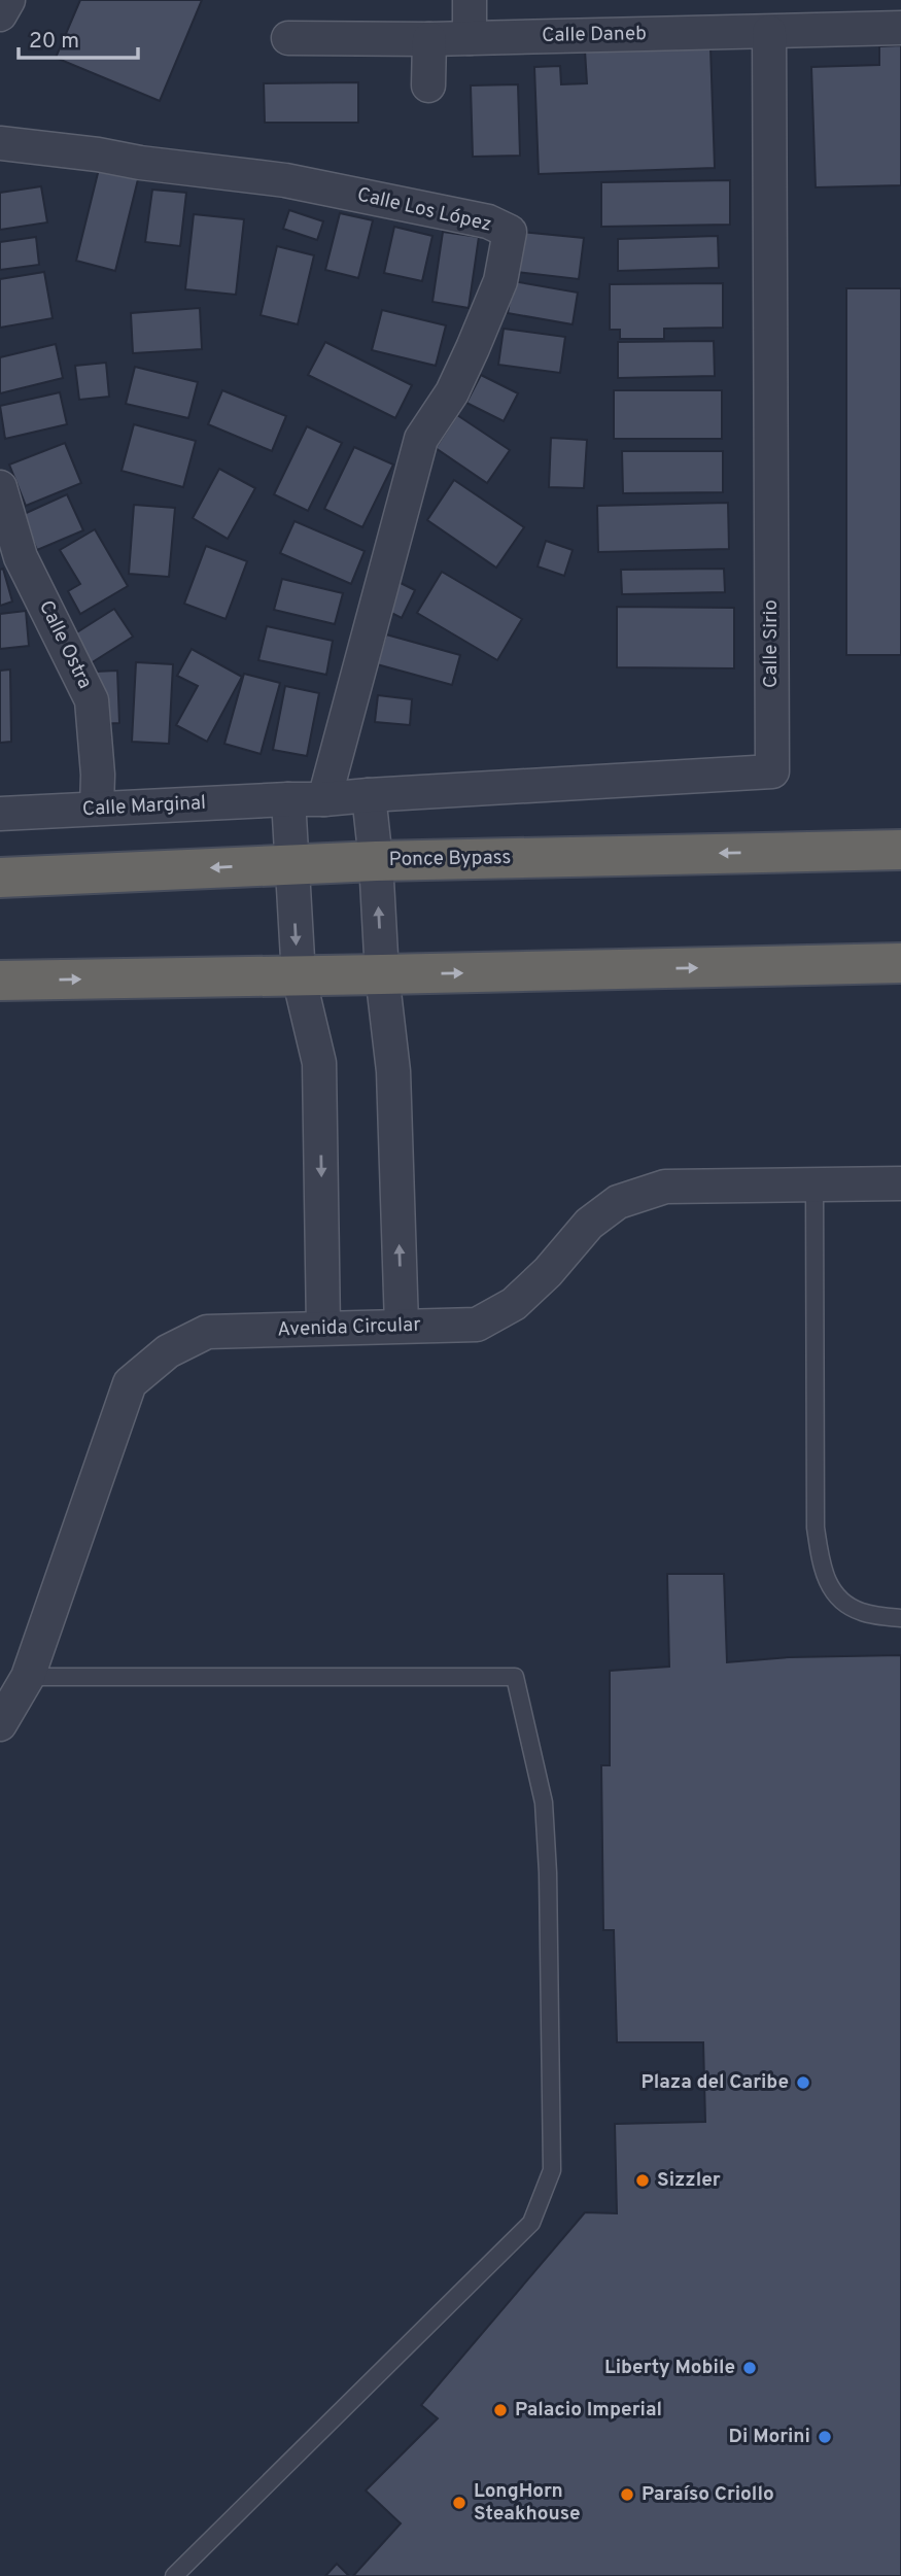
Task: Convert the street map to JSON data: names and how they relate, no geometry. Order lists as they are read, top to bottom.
{
  "streets": {
    "highway": ["Ponce Bypass"],
    "street": [
      "Calle Daneb",
      "Calle Los López",
      "Calle Sirio",
      "Calle Ostra",
      "Calle Marginal",
      "Avenida Circular"
    ]
  },
  "crossings": [
    ["Calle Daneb", "Calle Sirio"],
    ["Calle Los López", "Calle Sirio"],
    ["Calle Sirio", "Calle Marginal"],
    ["Calle Ostra", "Calle Marginal"]
  ],
  "places": [
    "Plaza del Caribe",
    "Sizzler",
    "Liberty Mobile",
    "Palacio Imperial",
    "Di Morini",
    "Paraíso Criollo",
    "LongHorn Steakhouse"
  ],
  "scale_bar": "20 m"
}
